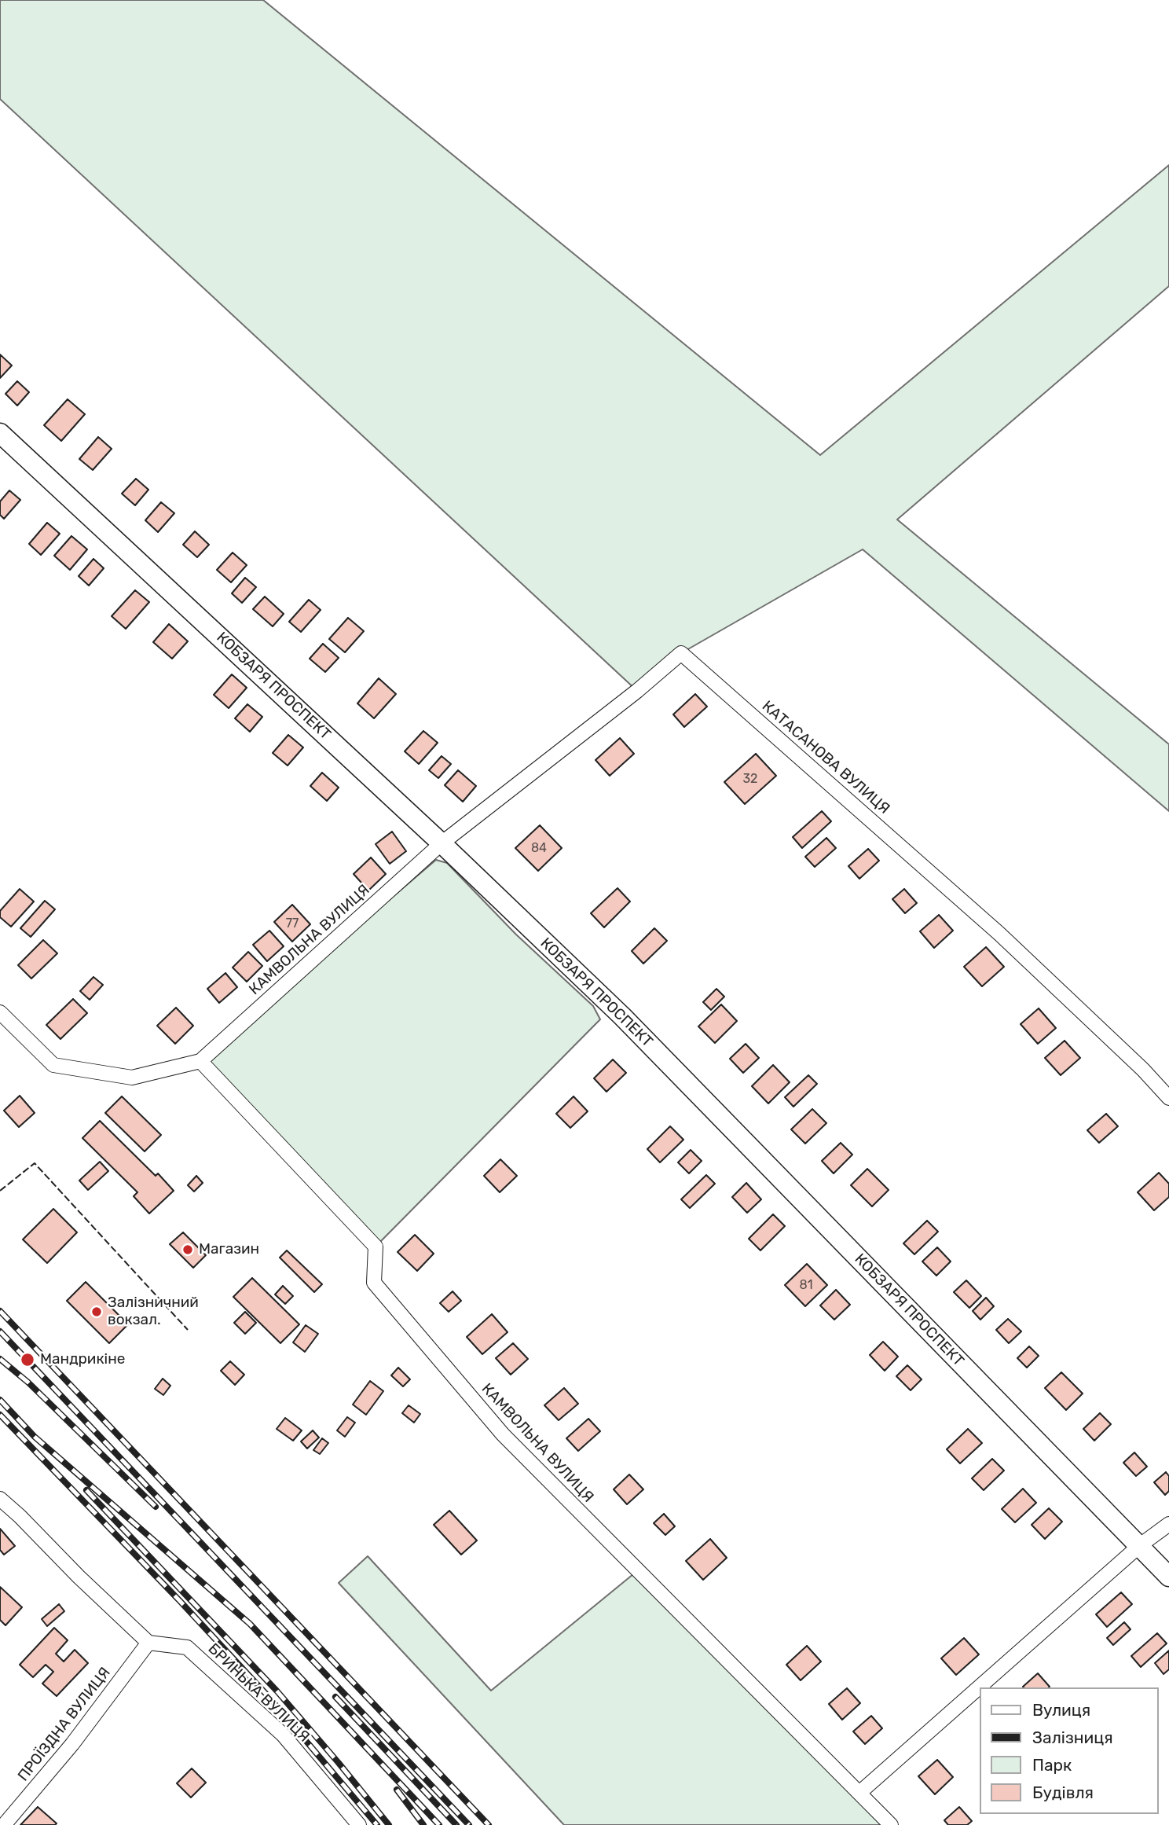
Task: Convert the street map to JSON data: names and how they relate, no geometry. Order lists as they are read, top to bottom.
{
  "streets": {
    "main road": ["КОБЗАРЯ ПРОСПЕКТ"],
    "street": [
      "КАТАСАНОВА ВУЛИЦЯ",
      "КАМВОЛЬНА ВУЛИЦЯ",
      "БРИНЬКА ВУЛИЦЯ",
      "ПРОЇЗДНА ВУЛИЦЯ"
    ]
  },
  "crossings": [
    ["КОБЗАРЯ ПРОСПЕКТ", "КАТАСАНОВА ВУЛИЦЯ"],
    ["КОБЗАРЯ ПРОСПЕКТ", "КАМВОЛЬНА ВУЛИЦЯ"],
    ["КАТАСАНОВА ВУЛИЦЯ", "КАМВОЛЬНА ВУЛИЦЯ"],
    ["БРИНЬКА ВУЛИЦЯ", "ПРОЇЗДНА ВУЛИЦЯ"]
  ],
  "places": ["Магазин", "Залізничний вокзал.", "Мандрикіне"],
  "house_numbers": [
    "32",
    "84",
    "77",
    "81"
  ],
  "legend": [
    "Вулиця",
    "Залізниця",
    "Парк",
    "Будівля"
  ]
}
